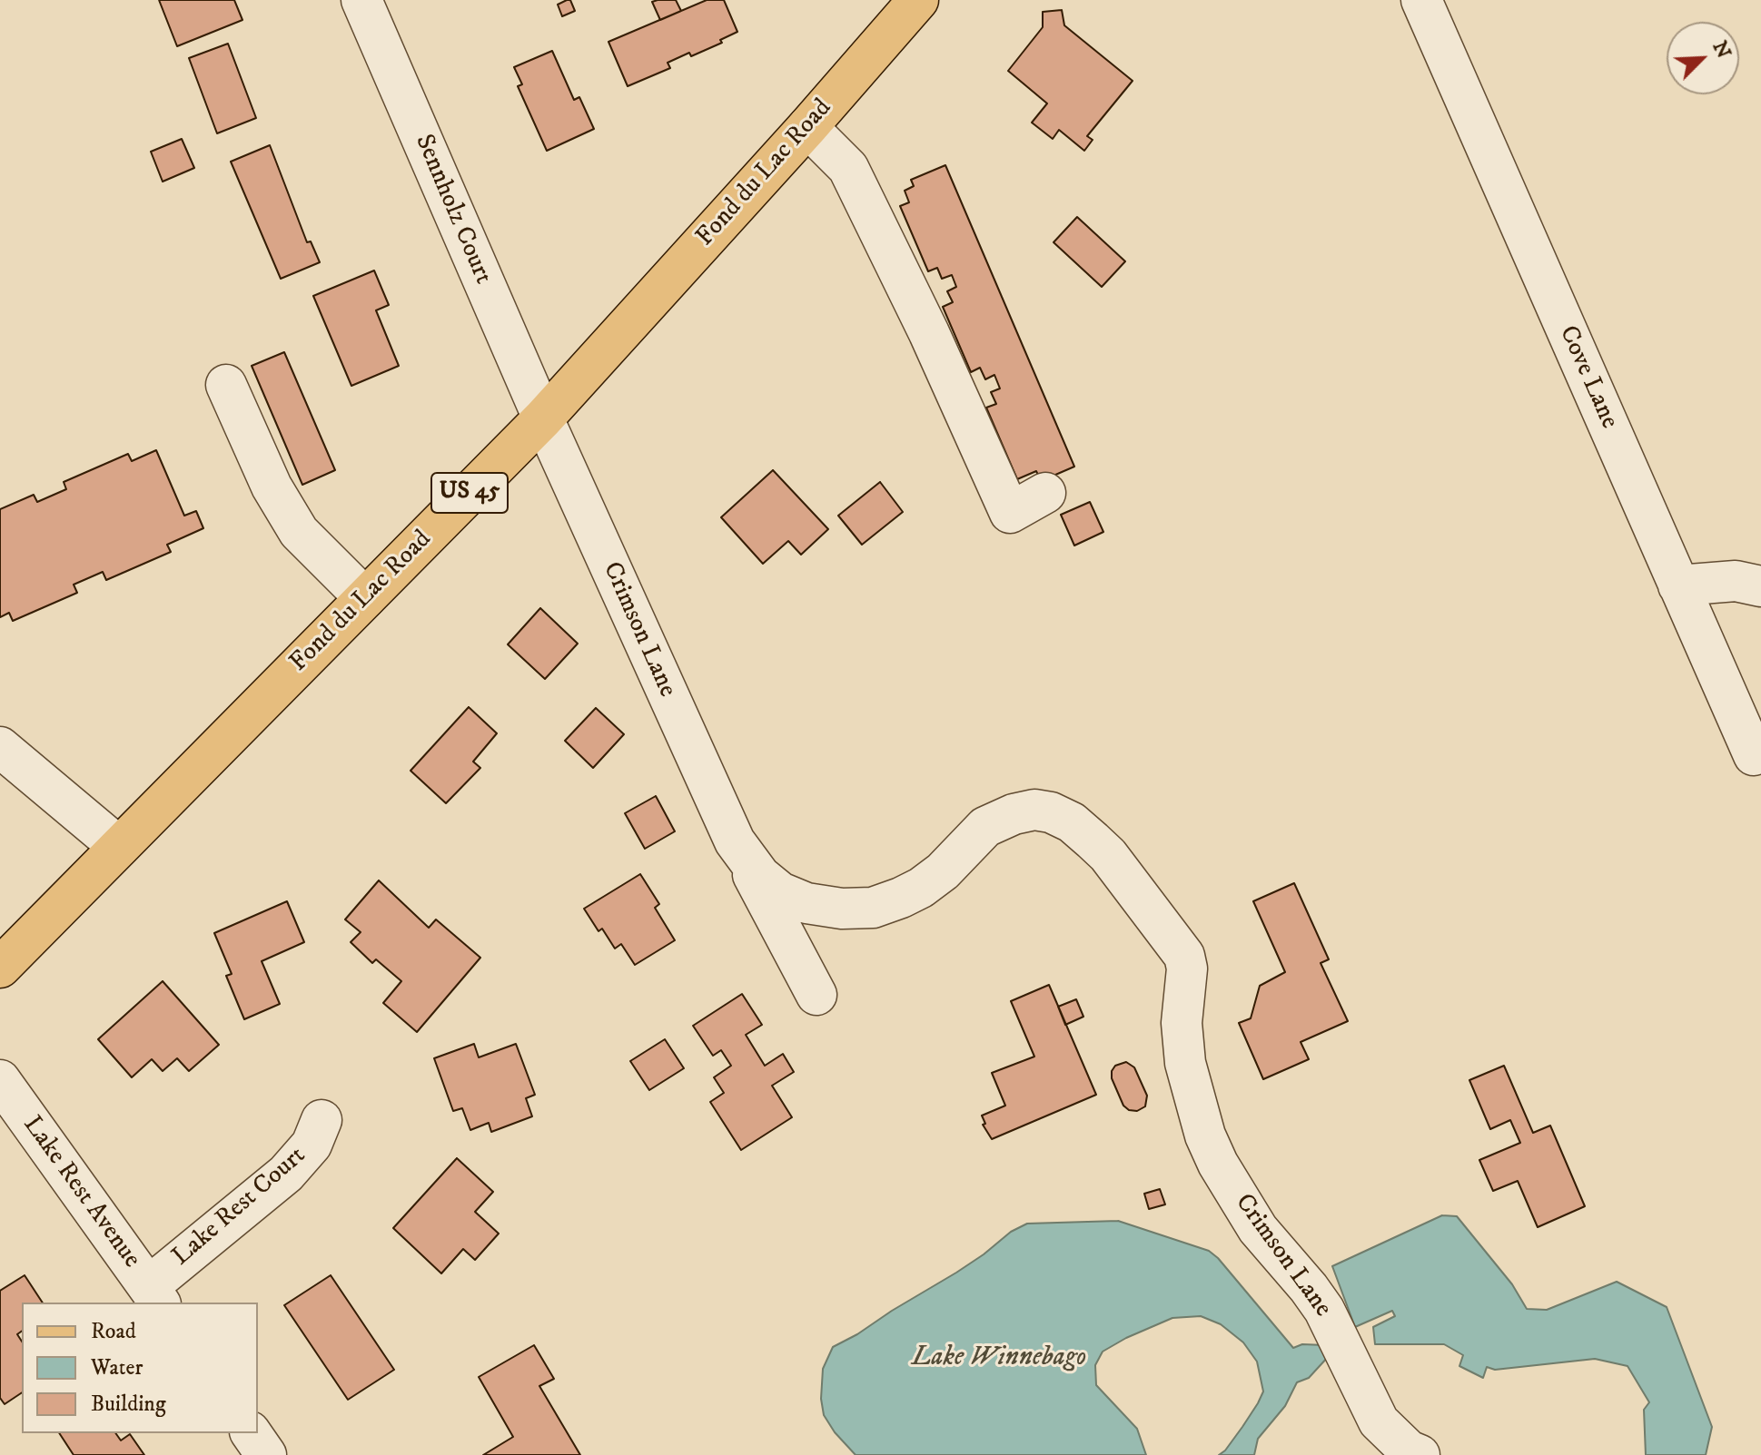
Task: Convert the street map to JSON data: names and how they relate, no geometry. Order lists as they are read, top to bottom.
{
  "streets": {
    "main road": ["Fond du Lac Road", "US 45"],
    "street": [
      "Sennholz Court",
      "Cove Lane",
      "Crimson Lane",
      "Lake Rest Avenue",
      "Lake Rest Court"
    ]
  },
  "crossings": [
    ["Fond du Lac Road", "Sennholz Court"],
    ["Fond du Lac Road", "Crimson Lane"],
    ["Sennholz Court", "Crimson Lane"],
    ["Lake Rest Avenue", "Lake Rest Court"]
  ],
  "water": ["Lake Winnebago"],
  "legend": ["Road", "Water", "Building"],
  "north": "top right"
}
